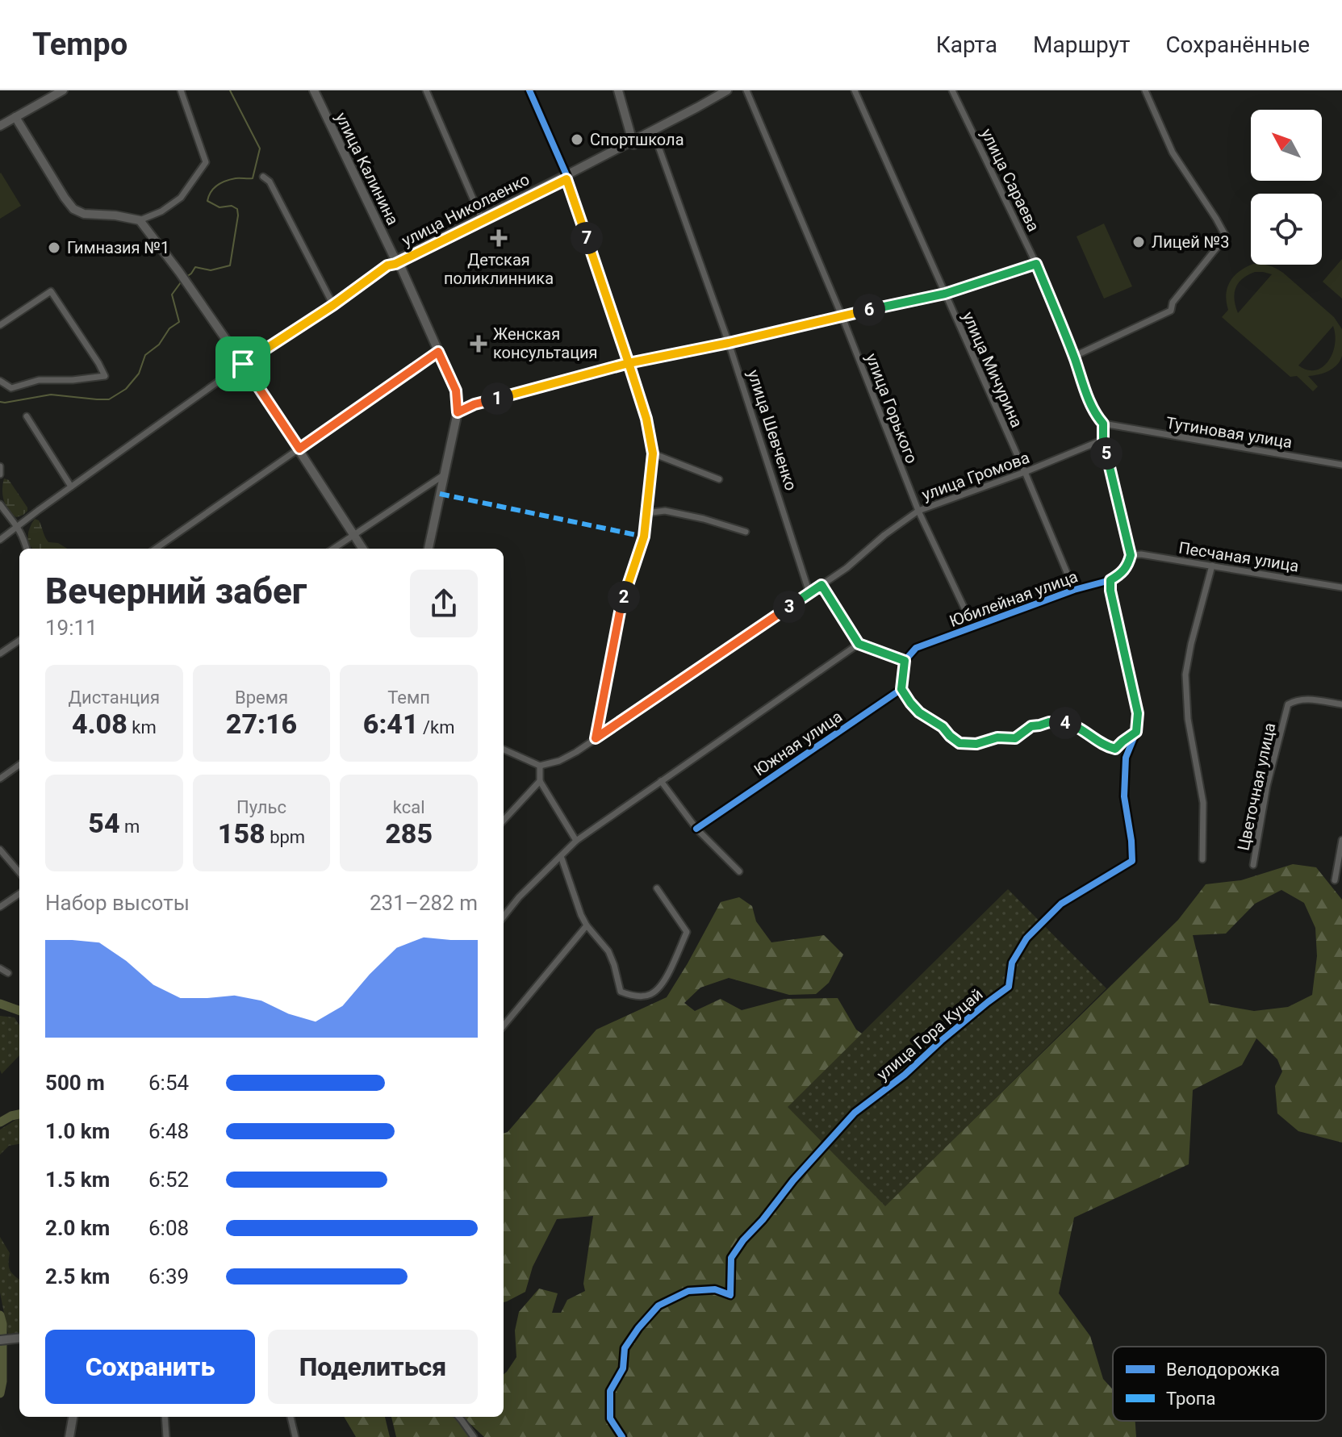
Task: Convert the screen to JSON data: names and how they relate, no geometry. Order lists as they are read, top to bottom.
{
  "streets": {
    "main road": ["улица Калинина", "улица Николаенко"],
    "street": [
      "улица Сараева",
      "улица Мичурина",
      "улица Горького",
      "улица Шевченко",
      "Тутиновая улица",
      "улица Громова",
      "Песчаная улица",
      "Юбилейная улица",
      "Южная улица",
      "Цветочная улица",
      "улица Гора Куцай"
    ]
  },
  "crossings": [
    ["улица Калинина", "улица Николаенко"],
    ["улица Сараева", "Тутиновая улица"],
    ["улица Сараева", "улица Громова"],
    ["улица Сараева", "Песчаная улица"],
    ["улица Николаенко", "улица Шевченко"],
    ["улица Мичурина", "улица Громова"],
    ["улица Мичурина", "Юбилейная улица"],
    ["улица Горького", "улица Громова"],
    ["улица Горького", "Юбилейная улица"],
    ["улица Шевченко", "улица Громова"],
    ["Юбилейная улица", "улица Гора Куцай"]
  ],
  "places": {
    "other": ["Спортшкола", "Лицей №3", "Гимназия №1"],
    "health": ["Детская поликлинника", "Женская консультация"]
  },
  "legend": ["Велодорожка", "Тропа"],
  "north": "top left",
  "page": {
    "header": "Tempo",
    "nav": ["Карта", "Маршрут", "Сохранённые"],
    "pins": [
      "7",
      "6",
      "1",
      "5",
      "2",
      "3",
      "4"
    ],
    "heading": ["Вечерний забег", "19:11"],
    "stats": [
      ["Дистанция", "4.08 km"],
      ["Время", "27:16"],
      ["Темп", "6:41 /km"],
      ["54 m"],
      ["Пульс", "158 bpm"],
      ["kcal", "285"]
    ],
    "chart": ["Набор высоты", "231–282 m"],
    "list": [
      {
        "name": "500 m",
        "note": "6:54"
      },
      {
        "name": "1.0 km",
        "note": "6:48"
      },
      {
        "name": "1.5 km",
        "note": "6:52"
      },
      {
        "name": "2.0 km",
        "note": "6:08"
      },
      {
        "name": "2.5 km",
        "note": "6:39"
      }
    ],
    "buttons": ["Сохранить", "Поделиться"]
  }
}
